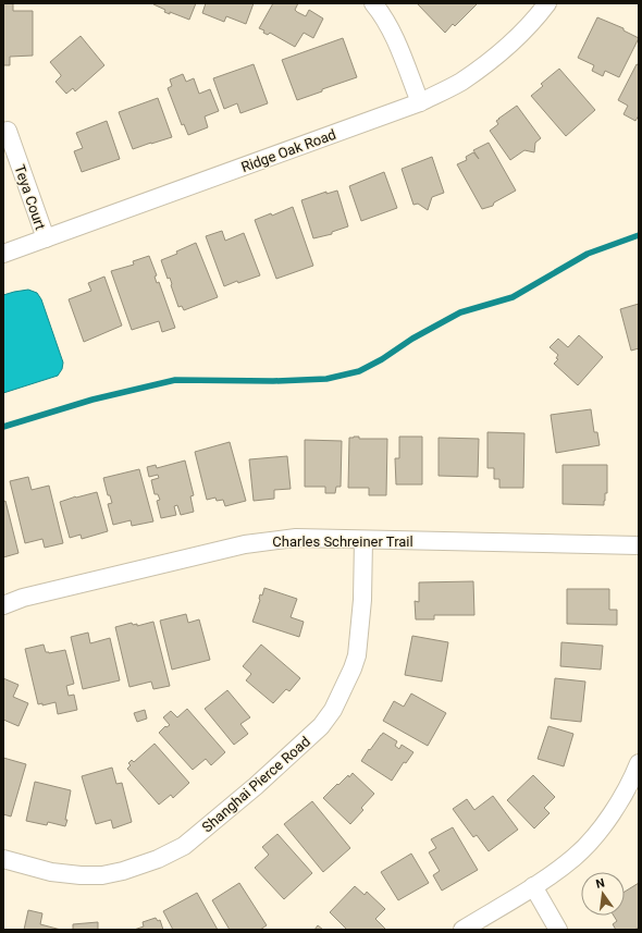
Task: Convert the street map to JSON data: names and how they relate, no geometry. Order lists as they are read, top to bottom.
{
  "streets": {
    "street": [
      "Ridge Oak Road",
      "Teya Court",
      "Charles Schreiner Trail",
      "Shanghai Pierce Road"
    ]
  },
  "crossings": [
    ["Ridge Oak Road", "Teya Court"],
    ["Charles Schreiner Trail", "Shanghai Pierce Road"]
  ],
  "north": "top"
}
